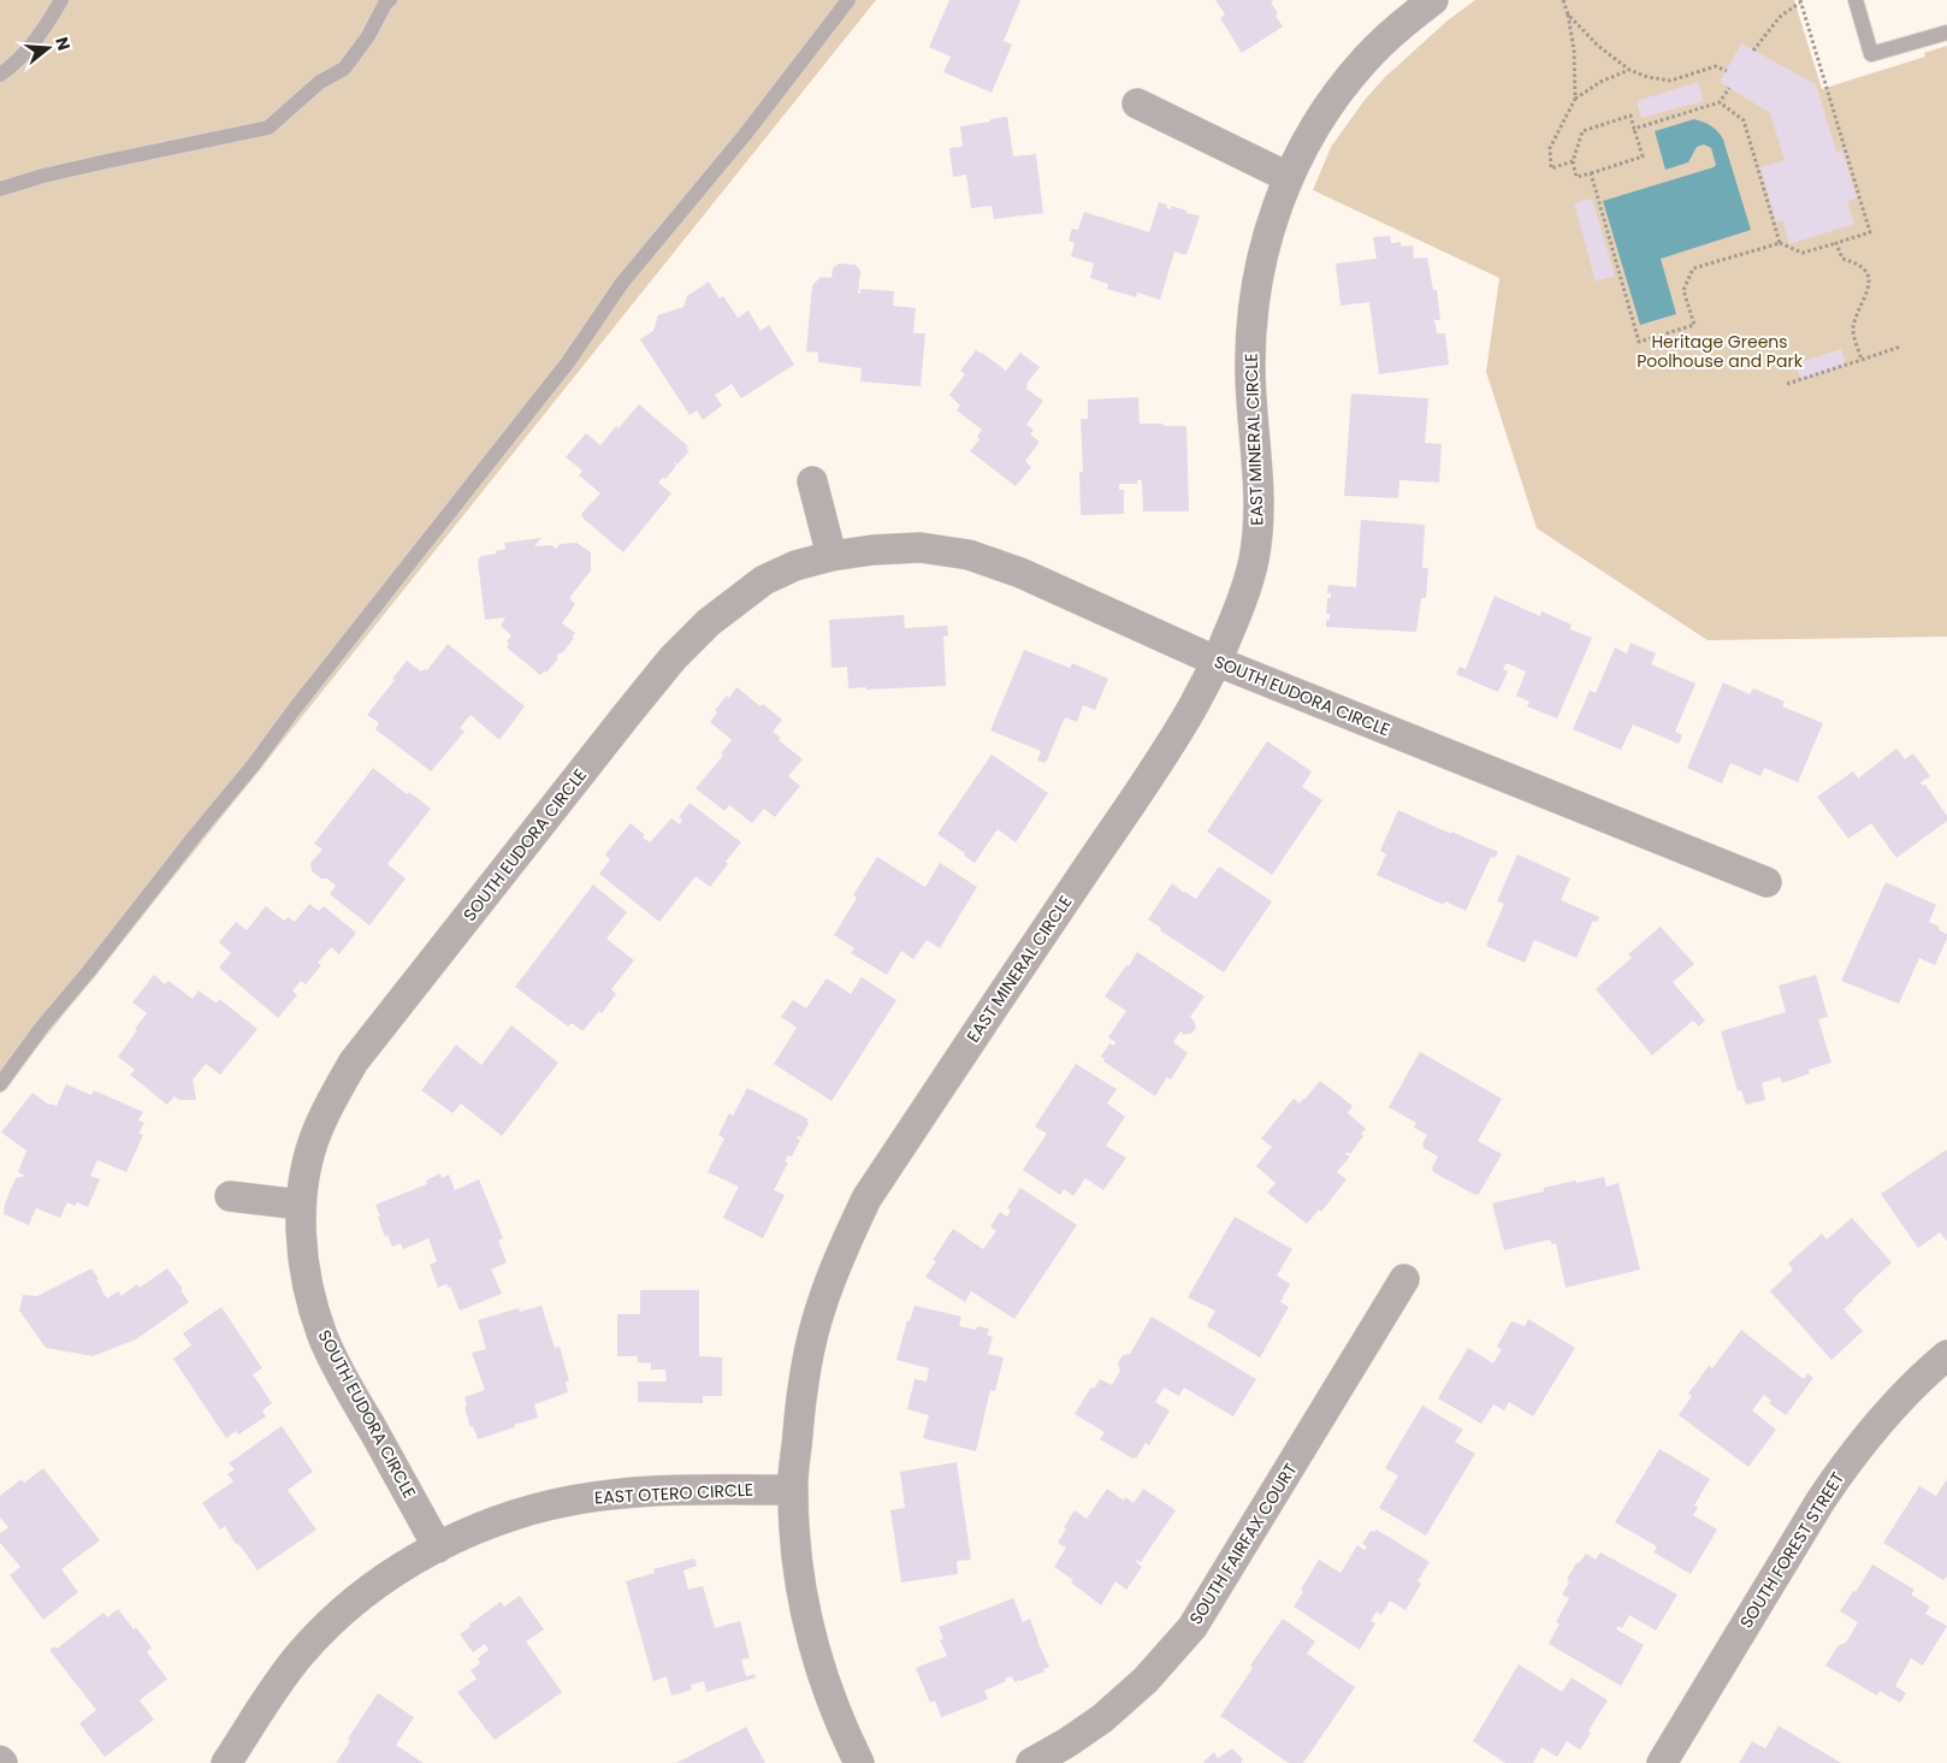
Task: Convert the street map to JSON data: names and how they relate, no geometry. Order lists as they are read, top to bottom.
{
  "streets": {
    "street": [
      "EAST MINERAL CIRCLE",
      "SOUTH EUDORA CIRCLE",
      "EAST OTERO CIRCLE",
      "SOUTH FAIRFAX COURT",
      "SOUTH FOREST STREET"
    ]
  },
  "crossings": [
    ["EAST MINERAL CIRCLE", "SOUTH EUDORA CIRCLE"],
    ["EAST MINERAL CIRCLE", "EAST OTERO CIRCLE"],
    ["SOUTH EUDORA CIRCLE", "EAST OTERO CIRCLE"]
  ],
  "parks": ["Heritage Greens Poolhouse and Park"],
  "north": "right"
}
